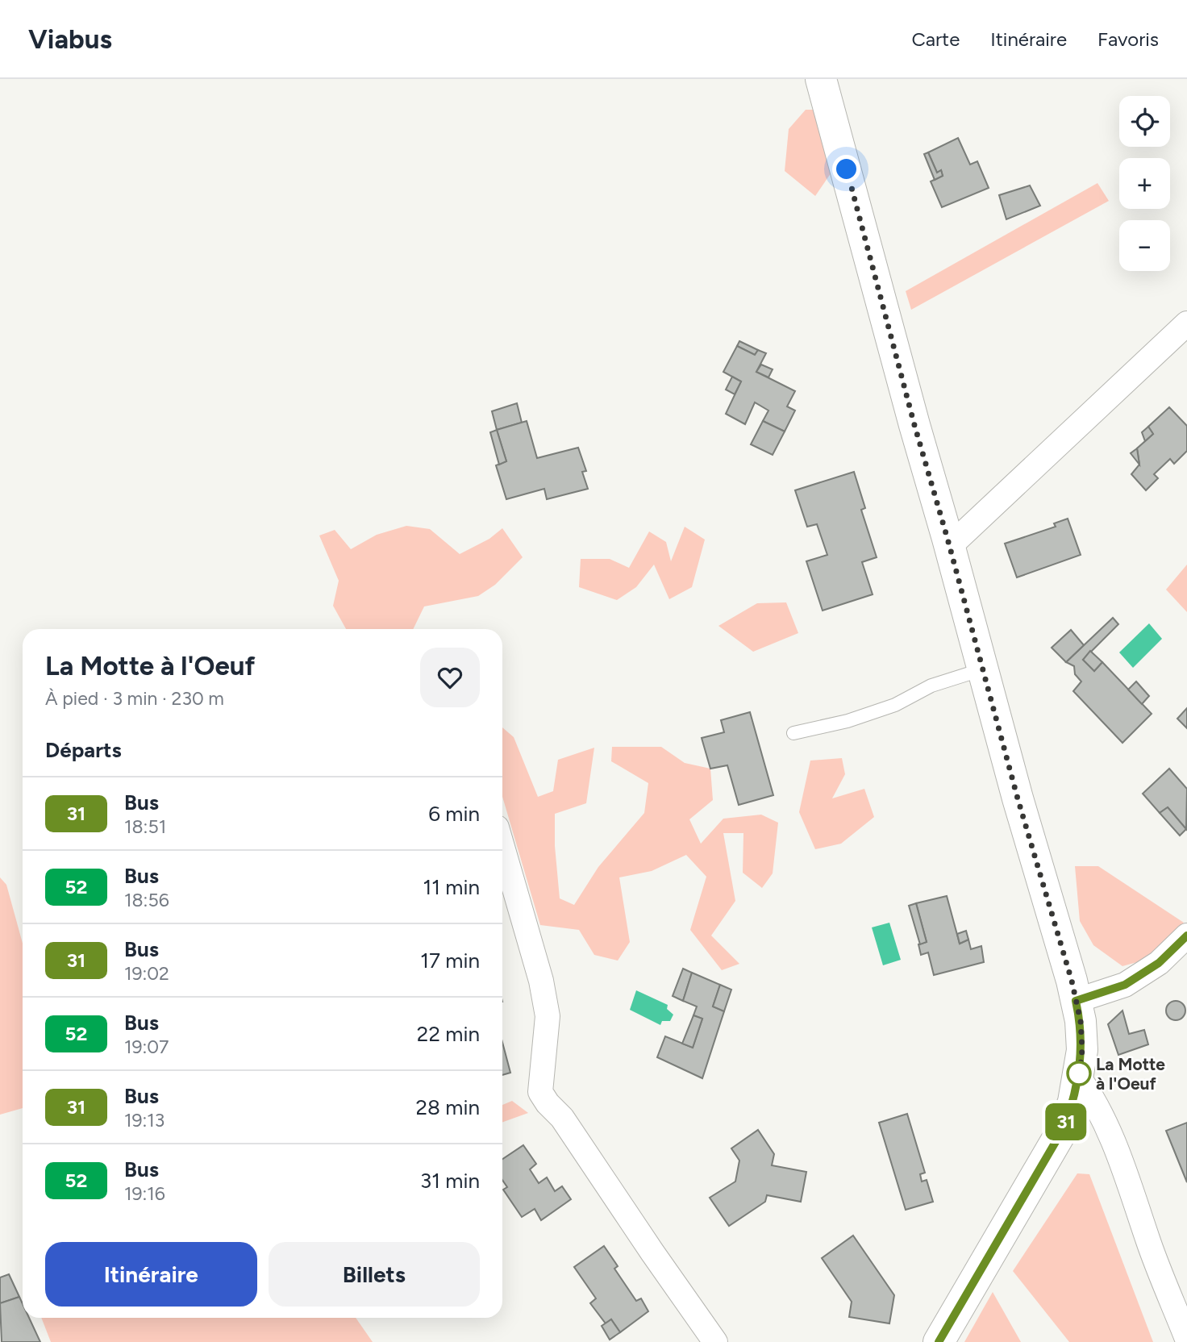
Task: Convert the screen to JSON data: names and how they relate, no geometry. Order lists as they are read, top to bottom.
{
  "places": ["La Motte à l'Oeuf"],
  "lines": ["bus line 31"],
  "page": {
    "header": "Viabus",
    "nav": ["Carte", "Itinéraire", "Favoris"],
    "on_map": "31",
    "map_buttons": ["+", "−"],
    "heading": [
      ["La Motte à l'Oeuf", "À pied · 3 min · 230 m"],
      "Départs"
    ],
    "list": [
      {
        "mark": "31",
        "name": "Bus",
        "note": "18:51",
        "value": "6 min"
      },
      {
        "mark": "52",
        "name": "Bus",
        "note": "18:56",
        "value": "11 min"
      },
      {
        "mark": "31",
        "name": "Bus",
        "note": "19:02",
        "value": "17 min"
      },
      {
        "mark": "52",
        "name": "Bus",
        "note": "19:07",
        "value": "22 min"
      },
      {
        "mark": "31",
        "name": "Bus",
        "note": "19:13",
        "value": "28 min"
      },
      {
        "mark": "52",
        "name": "Bus",
        "note": "19:16",
        "value": "31 min"
      }
    ],
    "buttons": ["Itinéraire", "Billets"]
  }
}
